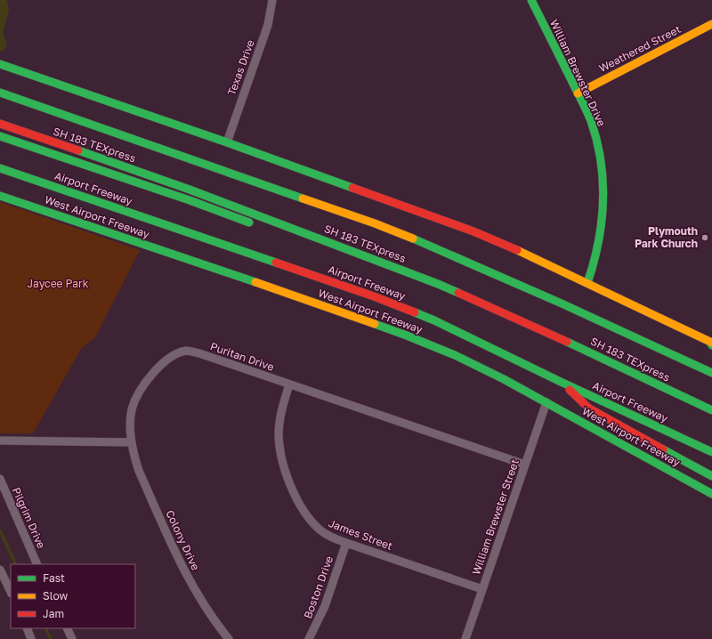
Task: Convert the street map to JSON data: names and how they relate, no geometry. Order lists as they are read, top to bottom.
{
  "streets": {
    "main road": [
      "Weathered Street",
      "William Brewster Drive",
      "SH 183 TEXpress",
      "Airport Freeway",
      "West Airport Freeway"
    ],
    "street": [
      "Texas Drive",
      "Puritan Drive",
      "William Brewster Street",
      "Pilgrim Drive",
      "James Street",
      "Colony Drive",
      "Boston Drive"
    ]
  },
  "crossings": [
    ["Weathered Street", "William Brewster Drive"],
    ["West Airport Freeway", "William Brewster Street"],
    ["Puritan Drive", "William Brewster Street"],
    ["Puritan Drive", "James Street"],
    ["Puritan Drive", "Colony Drive"],
    ["William Brewster Street", "James Street"],
    ["James Street", "Boston Drive"]
  ],
  "parks": ["Jaycee Park"],
  "places": ["Plymouth Park Church"],
  "legend": ["Fast", "Slow", "Jam"]
}
